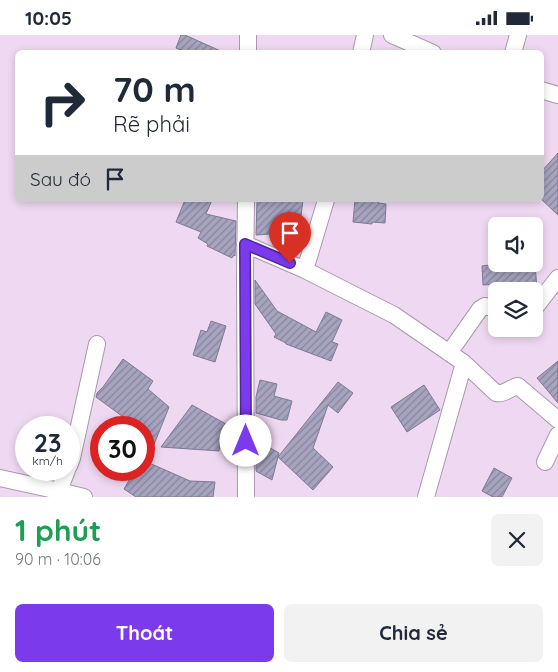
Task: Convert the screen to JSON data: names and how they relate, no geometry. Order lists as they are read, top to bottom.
{
  "page": {
    "status": "10:05",
    "turn": ["70 m", "Rẽ phải"],
    "then": "Sau đó",
    "speed": "23 km/h",
    "limit": "30",
    "heading": ["1 phút", "90 m · 10:06"],
    "buttons": ["Thoát", "Chia sẻ"]
  }
}
